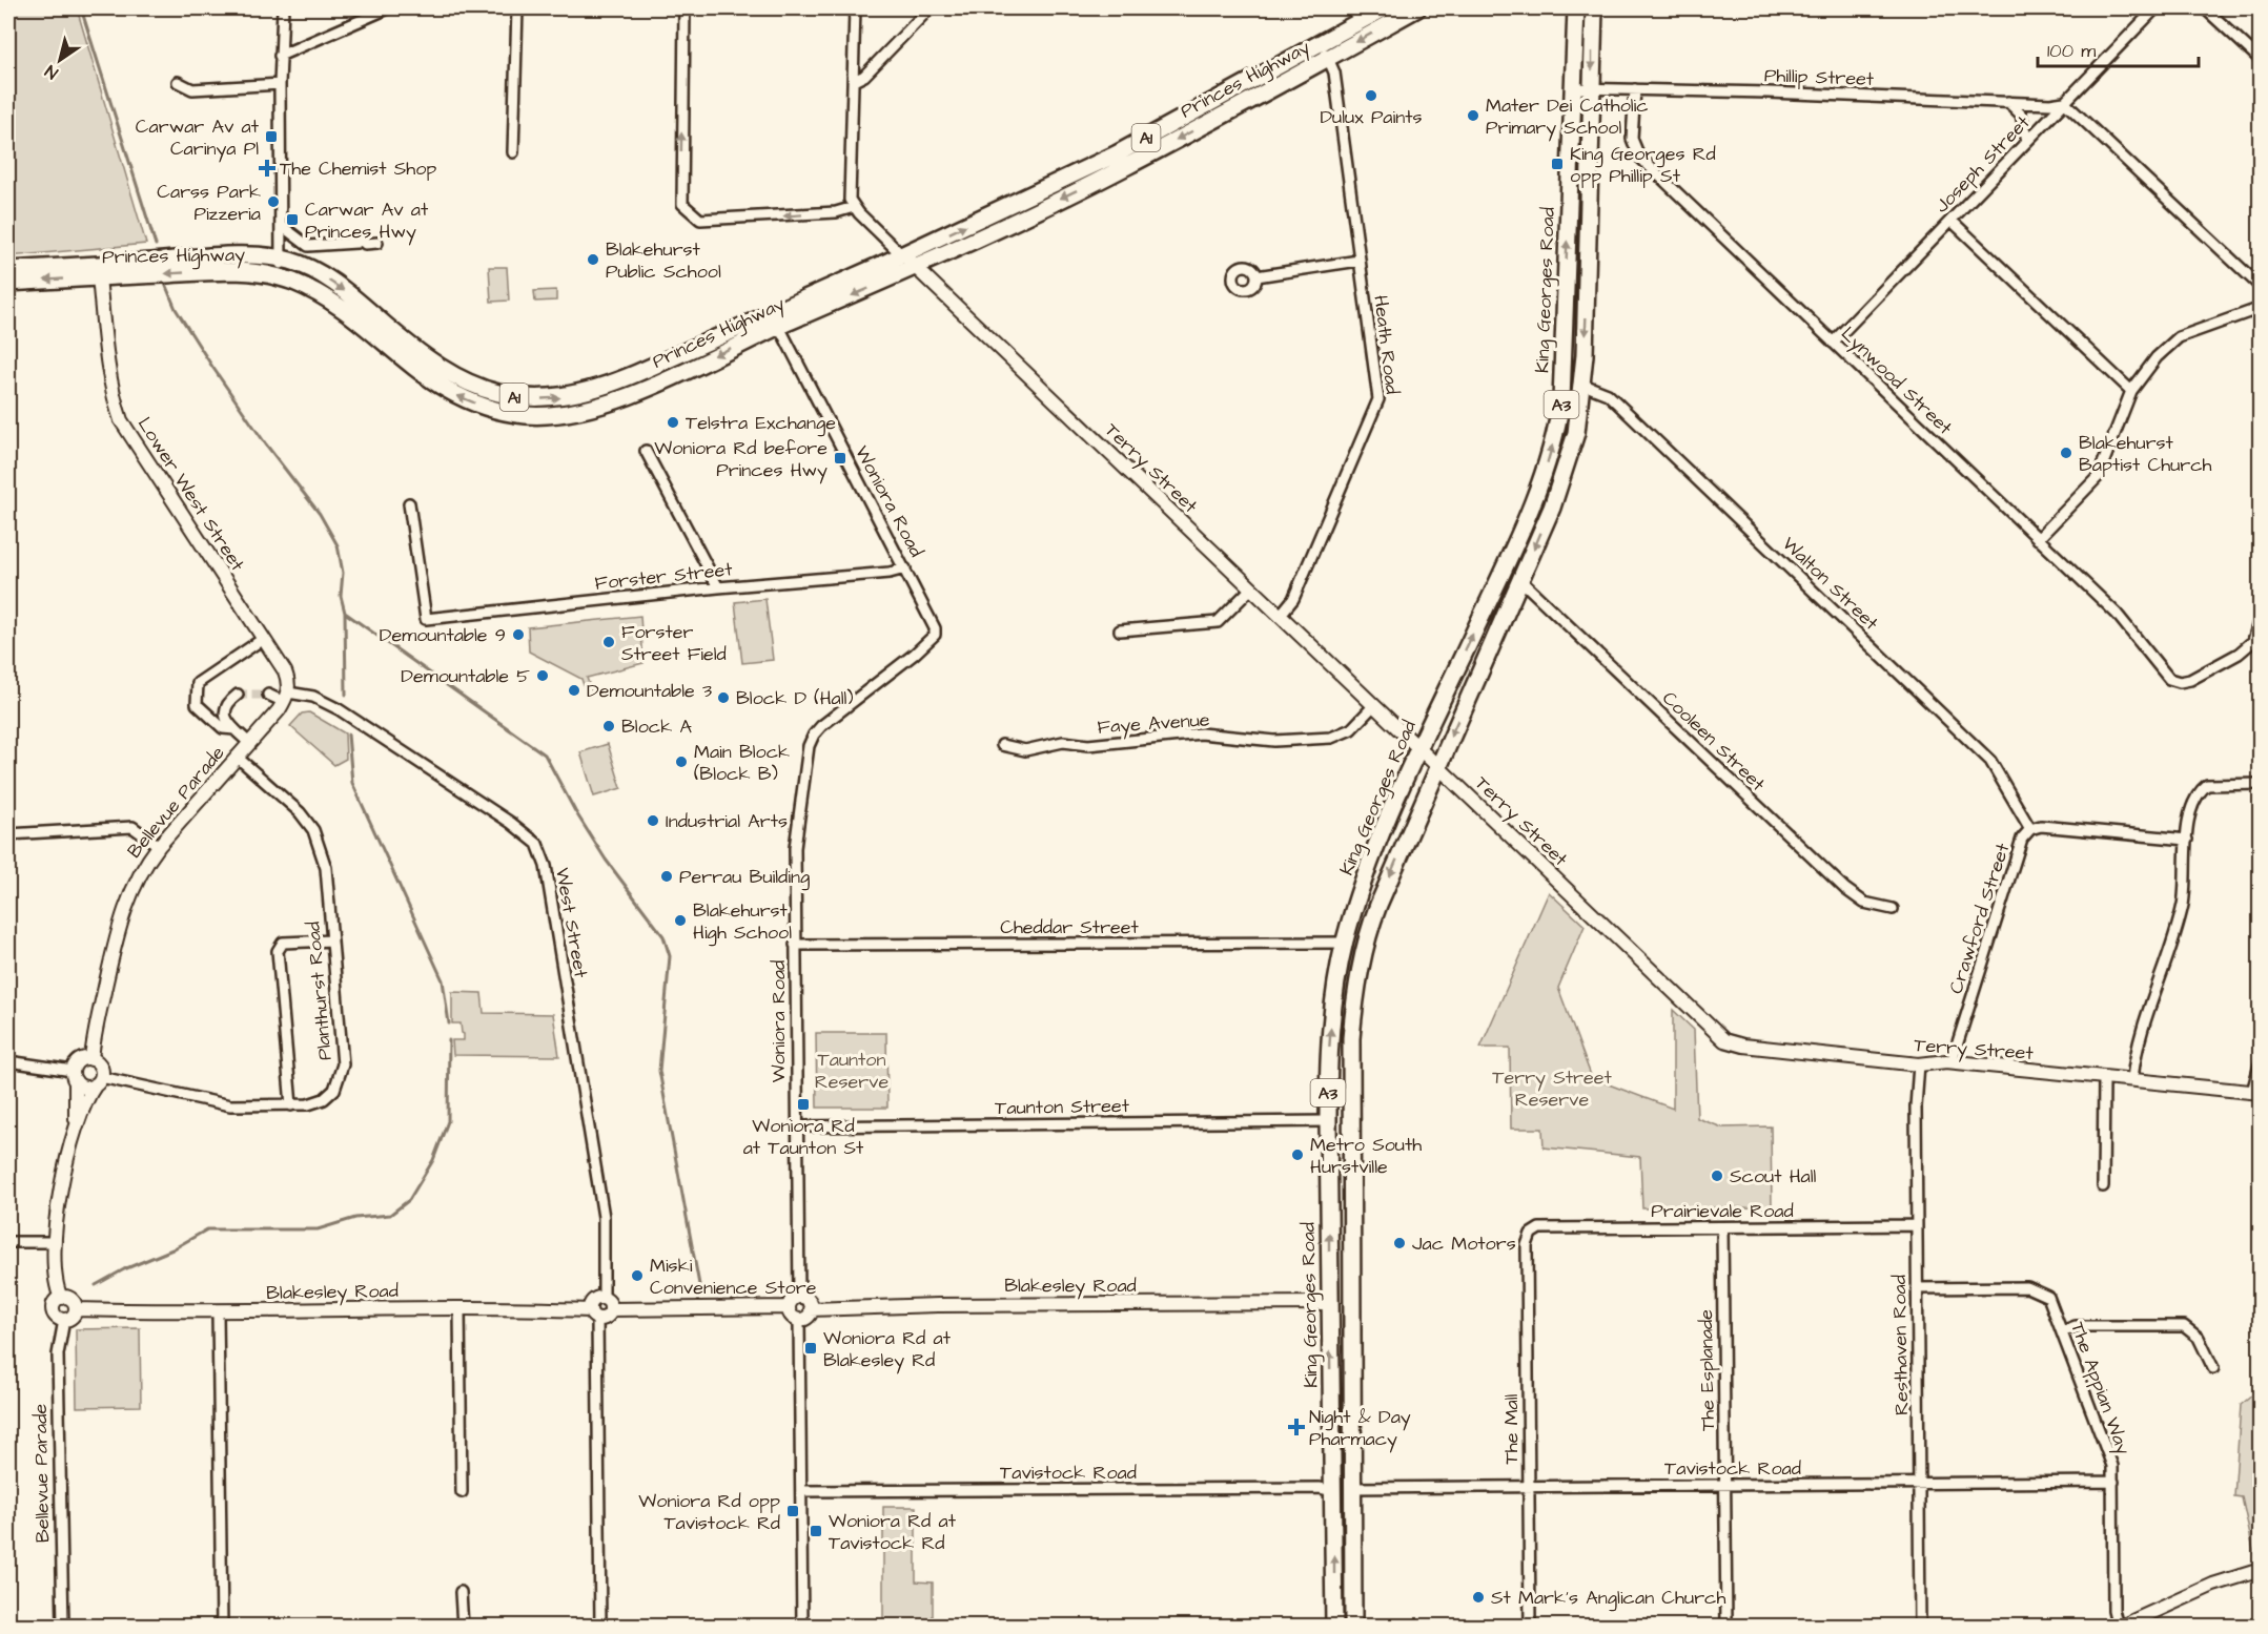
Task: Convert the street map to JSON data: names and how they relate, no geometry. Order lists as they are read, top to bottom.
{
  "streets": {
    "highway": [
      "Princes Highway",
      "A1",
      "King Georges Road",
      "A3"
    ],
    "street": [
      "Phillip Street",
      "Joseph Street",
      "Heath Road",
      "Lynwood Street",
      "Terry Street",
      "Lower West Street",
      "Woniora Road",
      "Forster Street",
      "Walton Street",
      "Faye Avenue",
      "Cooleen Street",
      "Bellevue Parade",
      "Crawford Street",
      "West Street",
      "Cheddar Street",
      "Planthurst Road",
      "Taunton Street",
      "Prairievale Road",
      "Blakesley Road",
      "Resthaven Road",
      "The Esplanade",
      "The Appian Way",
      "The Mall",
      "Tavistock Road"
    ]
  },
  "crossings": [
    ["Phillip Street", "Joseph Street"],
    ["Phillip Street", "King Georges Road"],
    ["Phillip Street", "Lynwood Street"],
    ["Phillip Street", "A3"],
    ["Princes Highway", "Heath Road"],
    ["Princes Highway", "Terry Street"],
    ["Princes Highway", "Lower West Street"],
    ["Princes Highway", "Woniora Road"],
    ["Joseph Street", "Lynwood Street"],
    ["King Georges Road", "Terry Street"],
    ["King Georges Road", "Cheddar Street"],
    ["King Georges Road", "Taunton Street"],
    ["King Georges Road", "Blakesley Road"],
    ["King Georges Road", "Tavistock Road"],
    ["Heath Road", "Terry Street"],
    ["A3", "Terry Street"],
    ["A3", "Walton Street"],
    ["A3", "Cooleen Street"],
    ["A3", "Tavistock Road"],
    ["Terry Street", "Faye Avenue"],
    ["Terry Street", "Crawford Street"],
    ["Terry Street", "Resthaven Road"],
    ["Lower West Street", "Bellevue Parade"],
    ["Lower West Street", "West Street"],
    ["Woniora Road", "Forster Street"],
    ["Woniora Road", "Cheddar Street"],
    ["Woniora Road", "Taunton Street"],
    ["Woniora Road", "Blakesley Road"],
    ["Walton Street", "Crawford Street"],
    ["Bellevue Parade", "West Street"],
    ["Bellevue Parade", "Planthurst Road"],
    ["Bellevue Parade", "Blakesley Road"],
    ["Prairievale Road", "Resthaven Road"],
    ["Prairievale Road", "The Esplanade"],
    ["Prairievale Road", "The Mall"],
    ["Resthaven Road", "The Appian Way"],
    ["Resthaven Road", "Tavistock Road"],
    ["The Esplanade", "Tavistock Road"],
    ["The Appian Way", "Tavistock Road"],
    ["The Mall", "Tavistock Road"]
  ],
  "parks": ["Taunton Reserve", "Terry Street Reserve"],
  "places": {
    "other": [
      "Dulux Paints",
      "Mater Dei Catholic Primary School",
      "Carss Park Pizzeria",
      "Blakehurst Public School",
      "Telstra Exchange",
      "Blakehurst Baptist Church",
      "Demountable 9",
      "Forster Street Field",
      "Demountable 5",
      "Demountable 3",
      "Block D (Hall)",
      "Block A",
      "Main Block (Block B)",
      "Industrial Arts",
      "Perrau Building",
      "Blakehurst High School",
      "Metro South Hurstville",
      "Scout Hall",
      "Jac Motors",
      "Miski Convenience Store",
      "St Mark's Anglican Church"
    ],
    "transit": [
      "Carwar Av at Carinya Pl",
      "King Georges Rd opp Phillip St",
      "Carwar Av at Princes Hwy",
      "Woniora Rd before Princes Hwy",
      "Woniora Rd at Taunton St",
      "Woniora Rd at Blakesley Rd",
      "Woniora Rd opp Tavistock Rd",
      "Woniora Rd at Tavistock Rd"
    ],
    "health": ["The Chemist Shop", "Night & Day Pharmacy"]
  },
  "scale_bar": "100 m",
  "north": "bottom left"
}
